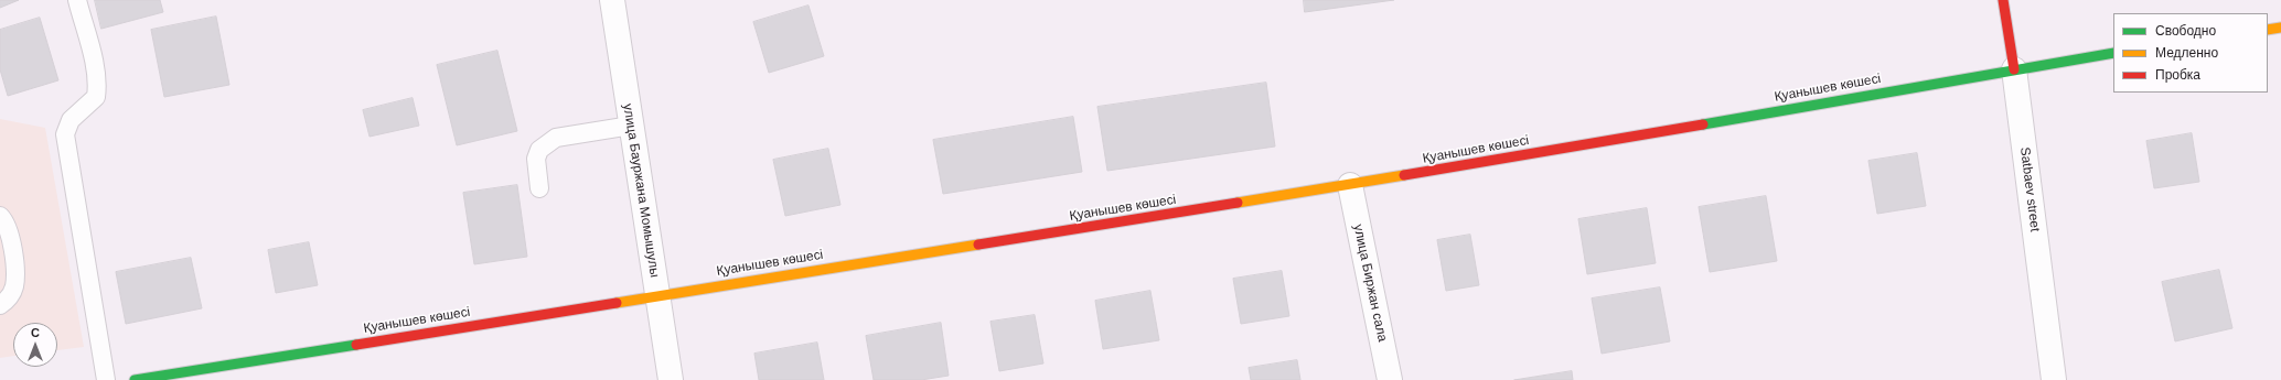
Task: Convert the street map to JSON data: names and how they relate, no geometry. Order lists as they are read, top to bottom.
{
  "streets": {
    "street": [
      "Қуанышев көшесі",
      "Satbaev street",
      "улица Бауржана Момышулы",
      "улица Биржан сала"
    ]
  },
  "crossings": [
    ["Қуанышев көшесі", "Satbaev street"],
    ["Қуанышев көшесі", "улица Бауржана Момышулы"],
    ["Қуанышев көшесі", "улица Биржан сала"]
  ],
  "legend": ["Свободно", "Медленно", "Пробка"],
  "north": "top"
}
